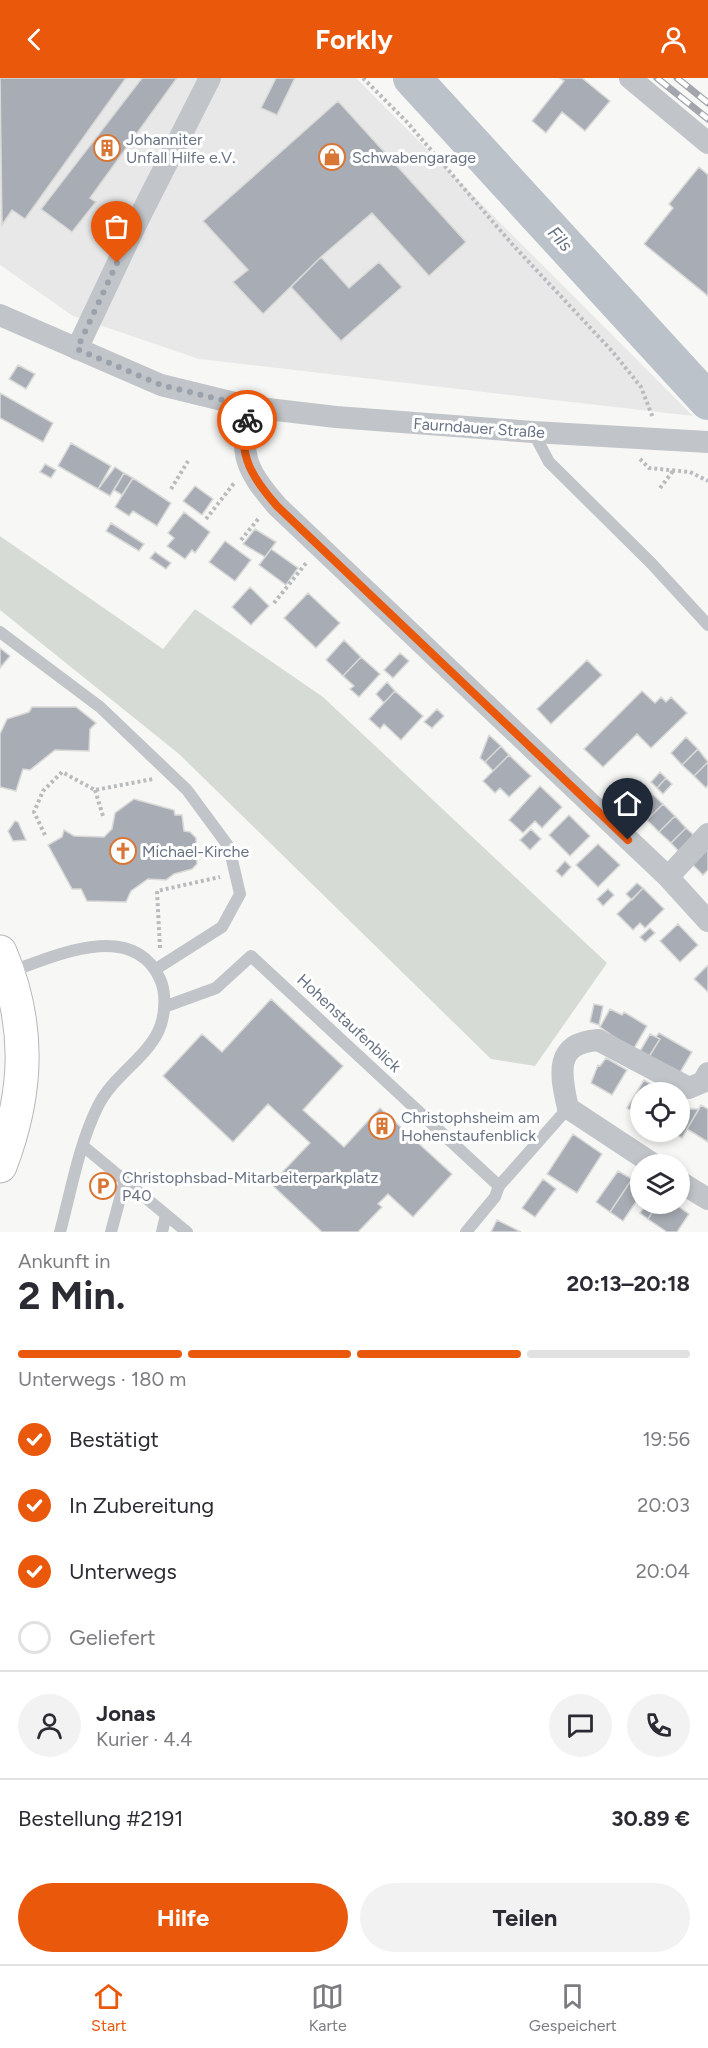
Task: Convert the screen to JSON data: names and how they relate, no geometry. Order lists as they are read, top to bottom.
{
  "streets": {
    "street": ["Faurndauer Straße"],
    "lane": ["Hohenstaufenblick"]
  },
  "water": ["Fils"],
  "places": {
    "building": ["Johanniter Unfall Hilfe e.V.", "Christophsheim am Hohenstaufenblick"],
    "shop": ["Schwabengarage"],
    "church": ["Michael-Kirche"],
    "parking": ["Christophsbad-Mitarbeiterparkplatz P40"]
  },
  "page": {
    "header": "Forkly",
    "heading": ["2 Min.", "Ankunft in", "20:13–20:18"],
    "panel": [
      "Jonas",
      "Kurier · 4.4",
      "Bestellung #2191",
      "30.89 €"
    ],
    "bar": "Unterwegs · 180 m",
    "list": [
      ["Bestätigt", "19:56"],
      ["In Zubereitung", "20:03"],
      ["Unterwegs", "20:04"],
      "Geliefert"
    ],
    "buttons": ["Hilfe", "Teilen"],
    "tabs": ["Start", "Karte", "Gespeichert"]
  }
}
